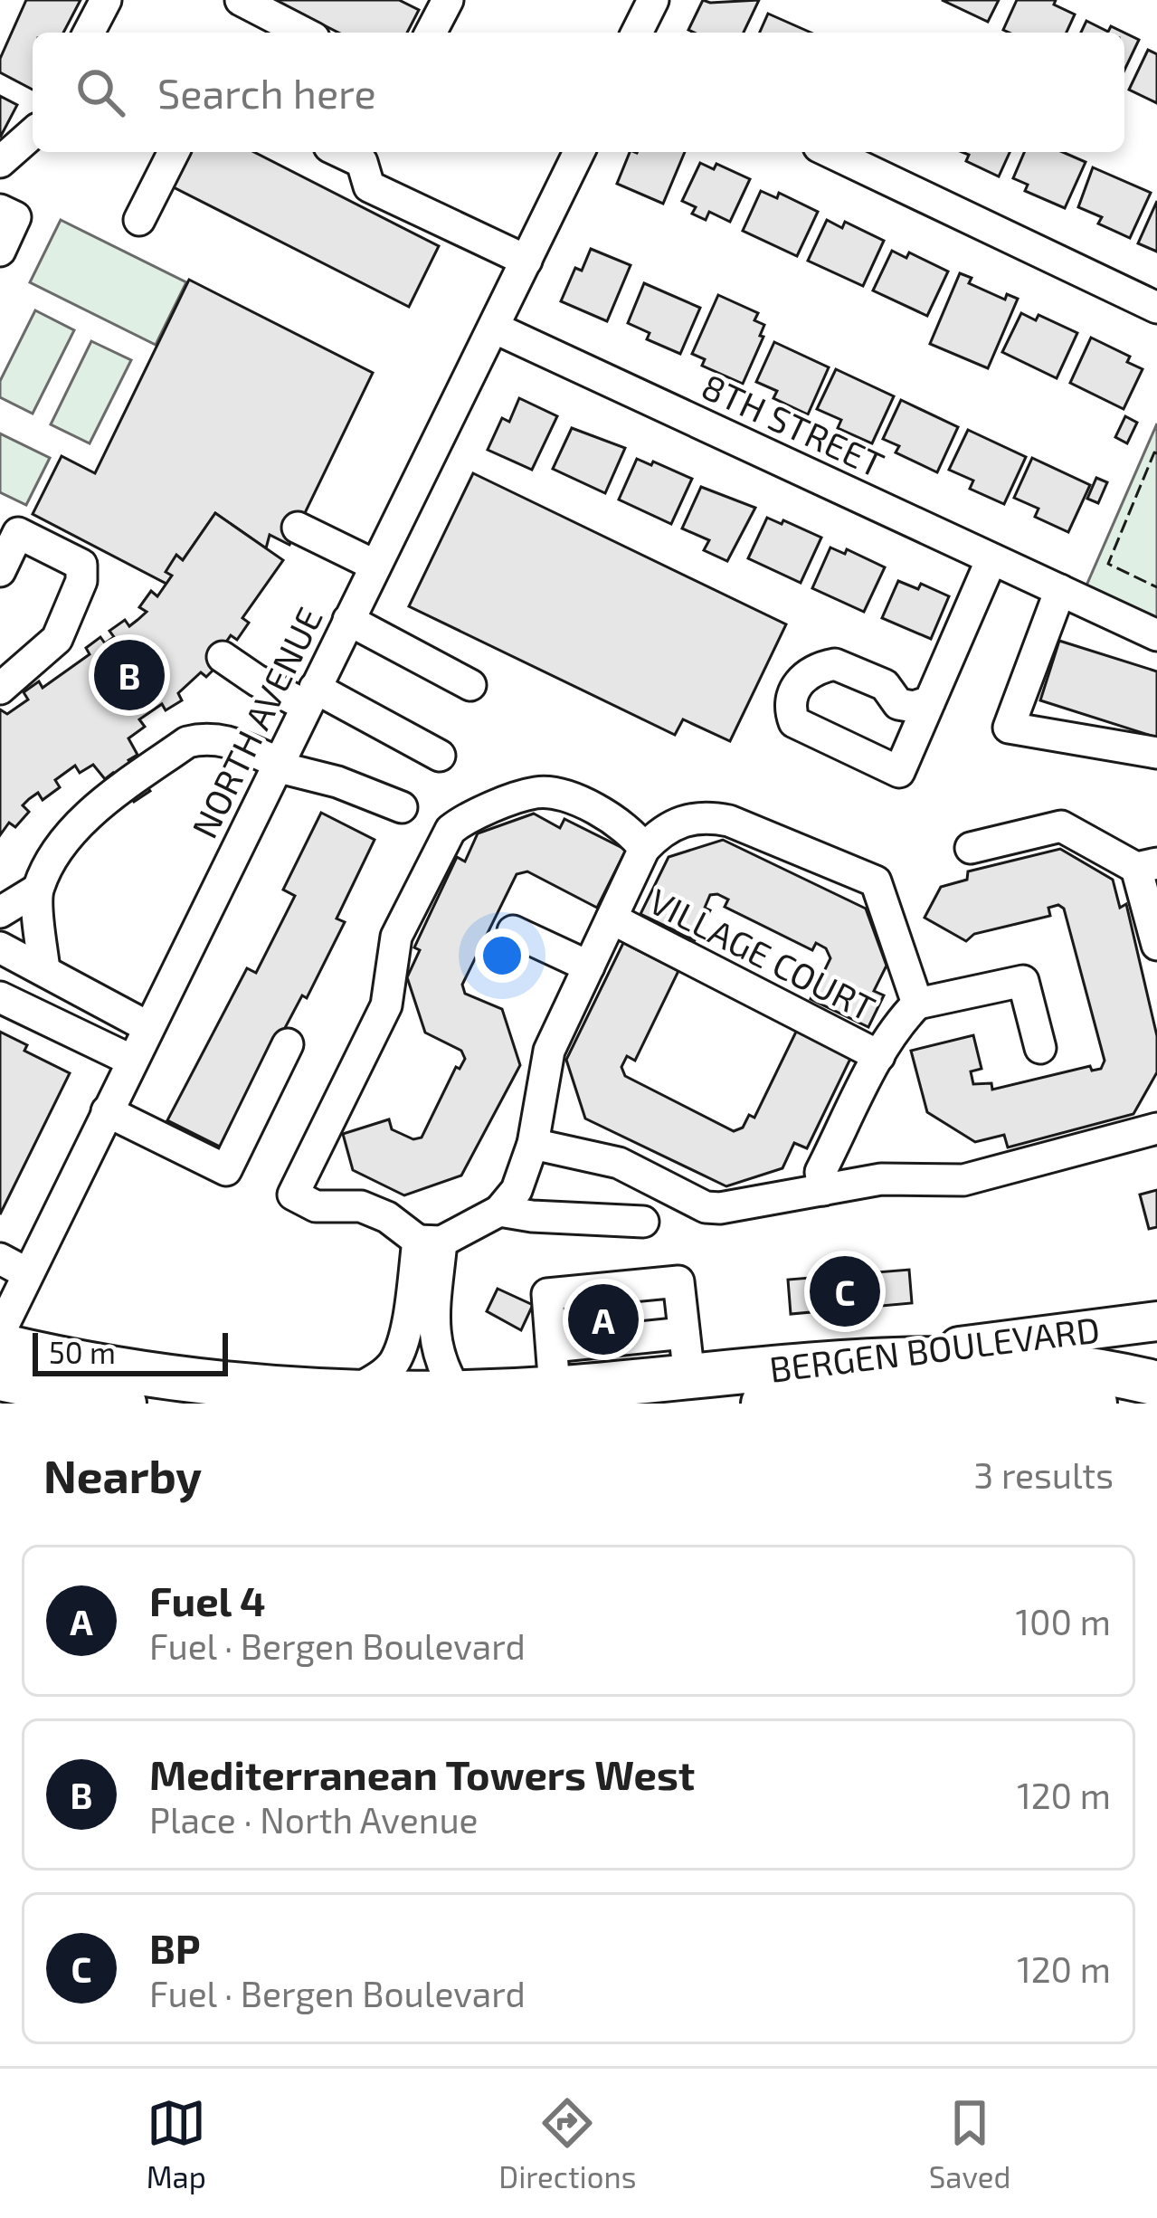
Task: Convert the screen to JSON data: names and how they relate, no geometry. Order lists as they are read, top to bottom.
{
  "streets": {
    "highway": ["BERGEN BOULEVARD"],
    "street": ["8TH STREET", "NORTH AVENUE", "VILLAGE COURT"]
  },
  "crossings": [
    ["8TH STREET", "NORTH AVENUE"]
  ],
  "scale_bar": "50 m",
  "page": {
    "search": "Search here",
    "pins": ["B", "C", "A"],
    "scale": "50 m",
    "heading": ["Nearby", "3 results"],
    "list": [
      {
        "mark": "A",
        "name": "Fuel 4",
        "note": "Fuel · Bergen Boulevard",
        "value": "100 m"
      },
      {
        "mark": "B",
        "name": "Mediterranean Towers West",
        "note": "Place · North Avenue",
        "value": "120 m"
      },
      {
        "mark": "C",
        "name": "BP",
        "note": "Fuel · Bergen Boulevard",
        "value": "120 m"
      }
    ],
    "nav": ["Map", "Directions", "Saved"]
  }
}
